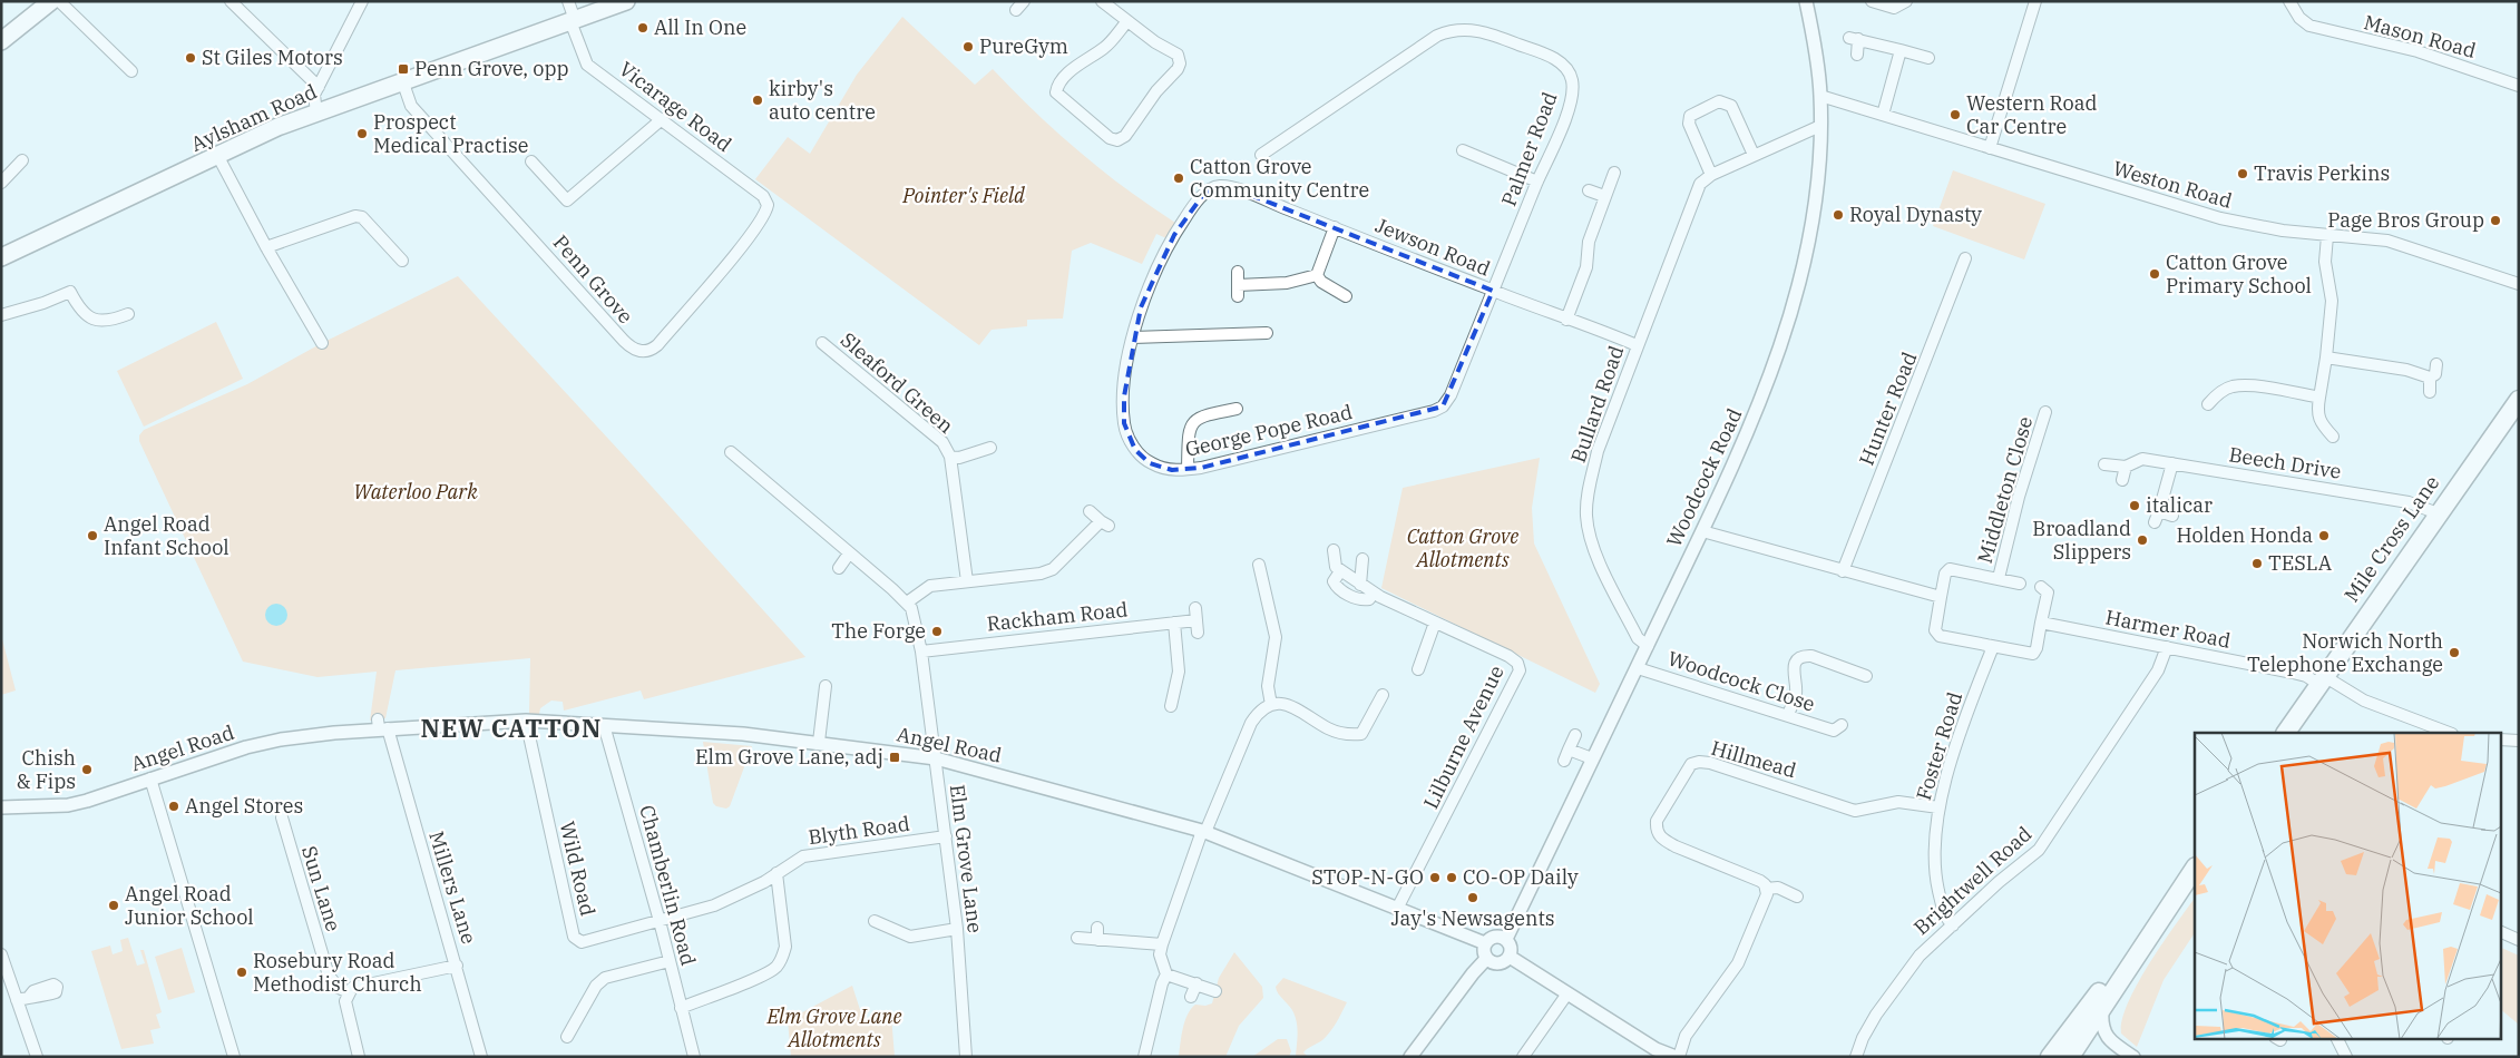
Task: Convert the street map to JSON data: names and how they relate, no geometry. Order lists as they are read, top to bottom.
{
  "streets": {
    "highway": ["Mile Cross Lane"],
    "main road": ["Aylsham Road"],
    "street": [
      "Mason Road",
      "Vicarage Road",
      "Palmer Road",
      "Weston Road",
      "Jewson Road",
      "Penn Grove",
      "Sleaford Green",
      "Bullard Road",
      "Hunter Road",
      "George Pope Road",
      "Beech Drive",
      "Woodcock Road",
      "Middleton Close",
      "Rackham Road",
      "Harmer Road",
      "Woodcock Close",
      "Lilburne Avenue",
      "Angel Road",
      "Foster Road",
      "Hillmead",
      "Blyth Road",
      "Elm Grove Lane",
      "Wild Road",
      "Brightwell Road",
      "Chamberlin Road",
      "Millers Lane",
      "Sun Lane"
    ]
  },
  "crossings": [
    ["Vicarage Road", "Aylsham Road"],
    ["Vicarage Road", "Penn Grove"],
    ["Aylsham Road", "Penn Grove"],
    ["Palmer Road", "Jewson Road"],
    ["Palmer Road", "George Pope Road"],
    ["Weston Road", "Woodcock Road"],
    ["Jewson Road", "Bullard Road"],
    ["Jewson Road", "George Pope Road"],
    ["Bullard Road", "Woodcock Road"],
    ["Beech Drive", "Mile Cross Lane"],
    ["Woodcock Road", "Woodcock Close"],
    ["Woodcock Road", "Angel Road"],
    ["Mile Cross Lane", "Harmer Road"],
    ["Rackham Road", "Elm Grove Lane"],
    ["Harmer Road", "Brightwell Road"],
    ["Lilburne Avenue", "Angel Road"],
    ["Angel Road", "Elm Grove Lane"],
    ["Angel Road", "Wild Road"],
    ["Angel Road", "Chamberlin Road"],
    ["Angel Road", "Millers Lane"],
    ["Foster Road", "Hillmead"],
    ["Foster Road", "Brightwell Road"],
    ["Blyth Road", "Elm Grove Lane"],
    ["Blyth Road", "Wild Road"],
    ["Blyth Road", "Chamberlin Road"],
    ["Wild Road", "Chamberlin Road"]
  ],
  "districts": ["NEW CATTON"],
  "parks": [
    "Pointer's Field",
    "Waterloo Park",
    "Catton Grove Allotments",
    "Elm Grove Lane Allotments"
  ],
  "places": {
    "other": [
      "All In One",
      "PureGym",
      "St Giles Motors",
      "kirby's auto centre",
      "Western Road Car Centre",
      "Prospect Medical Practise",
      "Travis Perkins",
      "Catton Grove Community Centre",
      "Royal Dynasty",
      "Page Bros Group",
      "Catton Grove Primary School",
      "italicar",
      "Angel Road Infant School",
      "Holden Honda",
      "Broadland Slippers",
      "TESLA",
      "The Forge",
      "Norwich North Telephone Exchange",
      "Chish & Fips",
      "Angel Stores",
      "STOP-N-GO",
      "CO-OP Daily",
      "Jay's Newsagents",
      "Angel Road Junior School",
      "Rosebury Road Methodist Church"
    ],
    "transit": ["Penn Grove, opp", "Elm Grove Lane, adj"]
  }
}
